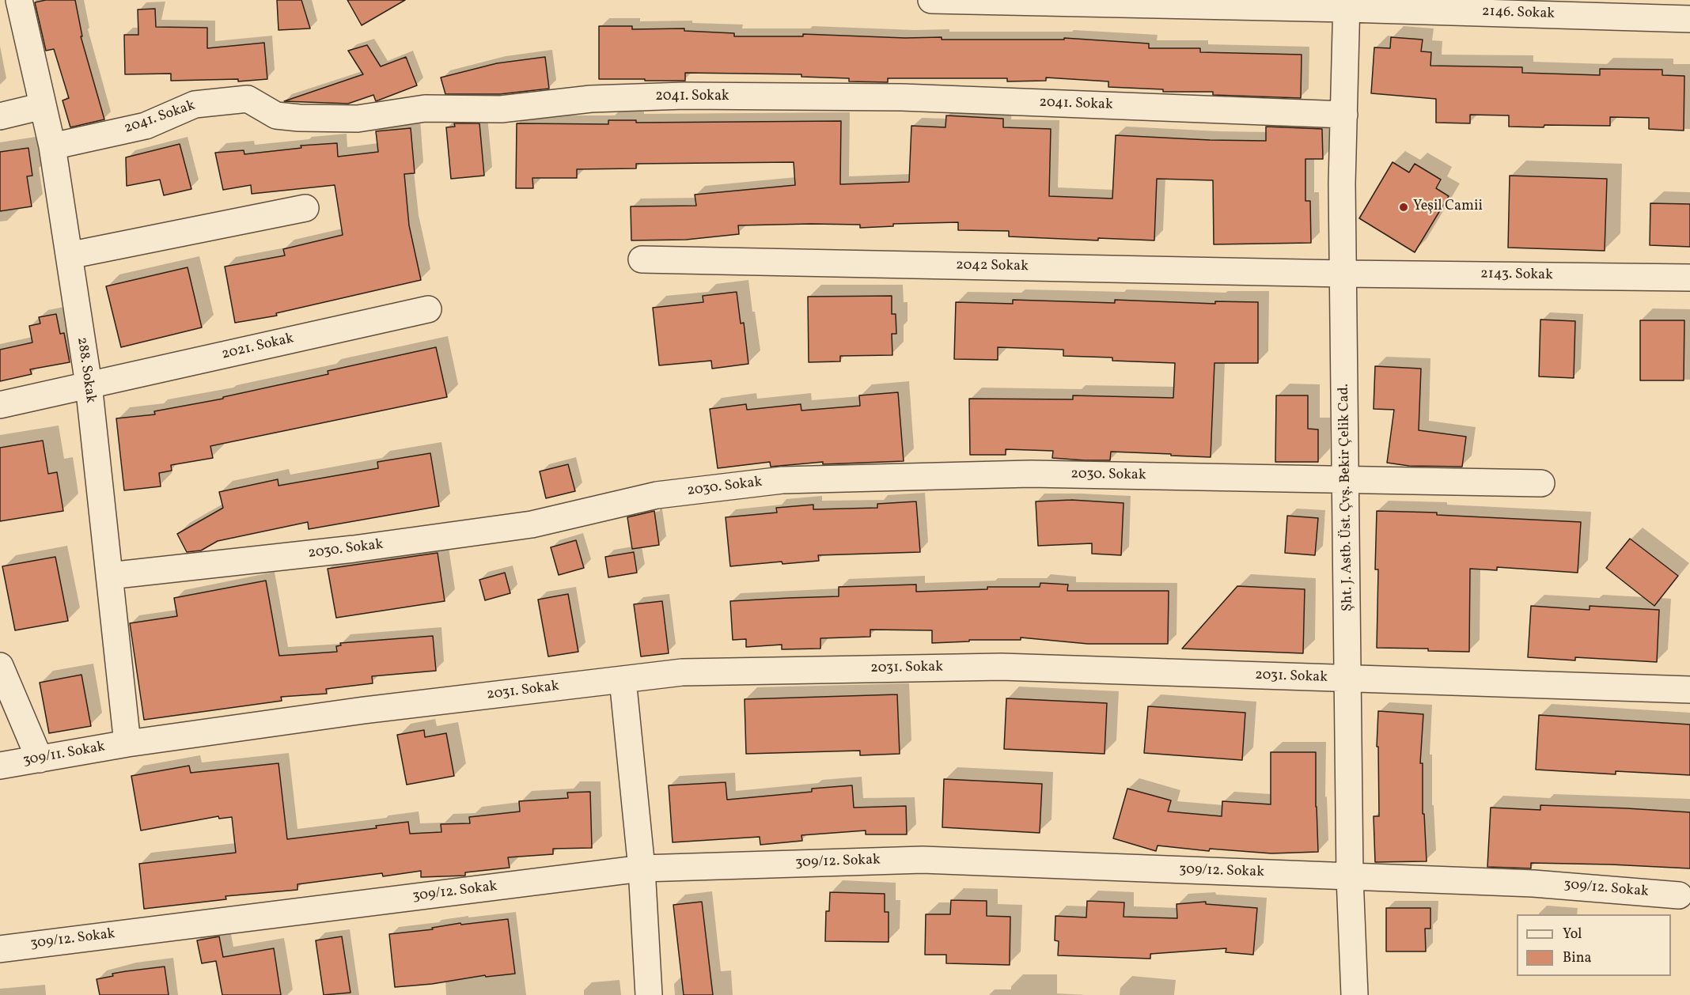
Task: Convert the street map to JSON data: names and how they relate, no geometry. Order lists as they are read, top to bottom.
{
  "streets": {
    "street": [
      "2146. Sokak",
      "2041. Sokak",
      "2042 Sokak",
      "2143. Sokak",
      "2021. Sokak",
      "288. Sokak",
      "2030. Sokak",
      "Şht. J. Astb. Üst. Çvş. Bekir Çelik Cad.",
      "2031. Sokak",
      "309/11. Sokak",
      "309/12. Sokak"
    ]
  },
  "crossings": [
    ["2146. Sokak", "Şht. J. Astb. Üst. Çvş. Bekir Çelik Cad."],
    ["2041. Sokak", "288. Sokak"],
    ["2041. Sokak", "Şht. J. Astb. Üst. Çvş. Bekir Çelik Cad."],
    ["2042 Sokak", "2143. Sokak"],
    ["2042 Sokak", "Şht. J. Astb. Üst. Çvş. Bekir Çelik Cad."],
    ["2143. Sokak", "Şht. J. Astb. Üst. Çvş. Bekir Çelik Cad."],
    ["2021. Sokak", "288. Sokak"],
    ["288. Sokak", "2030. Sokak"],
    ["288. Sokak", "2031. Sokak"],
    ["288. Sokak", "309/11. Sokak"],
    ["2030. Sokak", "Şht. J. Astb. Üst. Çvş. Bekir Çelik Cad."],
    ["Şht. J. Astb. Üst. Çvş. Bekir Çelik Cad.", "2031. Sokak"],
    ["Şht. J. Astb. Üst. Çvş. Bekir Çelik Cad.", "309/12. Sokak"],
    ["2031. Sokak", "309/11. Sokak"]
  ],
  "places": ["Yeşil Camii"],
  "legend": ["Yol", "Bina"]
}
